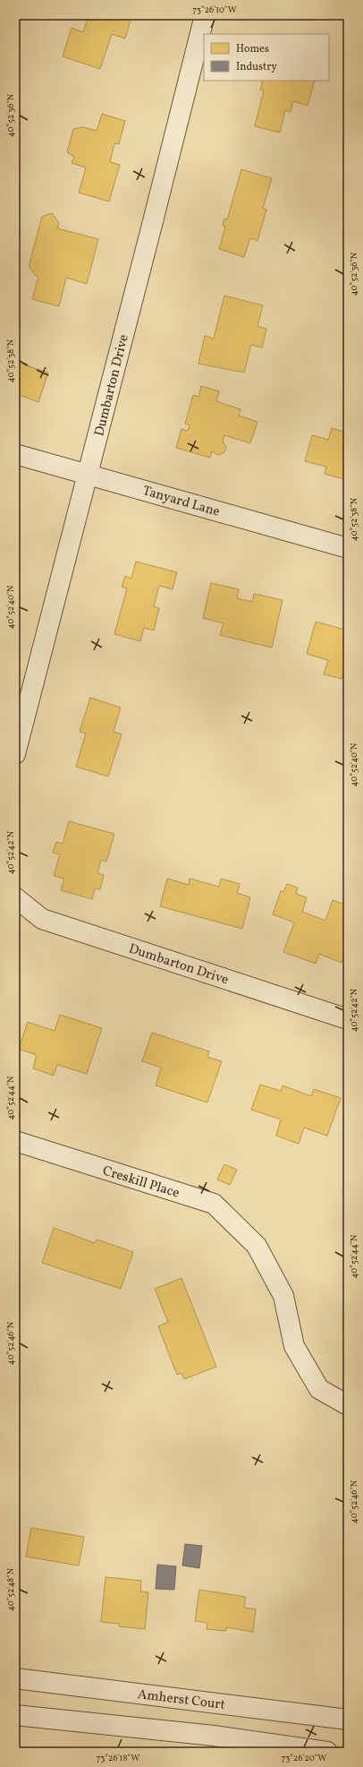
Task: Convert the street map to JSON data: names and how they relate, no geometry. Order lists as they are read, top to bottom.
{
  "streets": {
    "street": [
      "Dumbarton Drive",
      "Tanyard Lane",
      "Creskill Place",
      "Amherst Court"
    ]
  },
  "crossings": [
    ["Dumbarton Drive", "Tanyard Lane"]
  ],
  "legend": ["Homes", "Industry"],
  "coordinates": [
    "73°26'10\"W",
    "40°52'36\"N",
    "40°52'38\"N",
    "40°52'40\"N",
    "40°52'42\"N",
    "40°52'44\"N",
    "40°52'46\"N",
    "40°52'48\"N",
    "73°26'18\"W",
    "73°26'20\"W"
  ]
}
